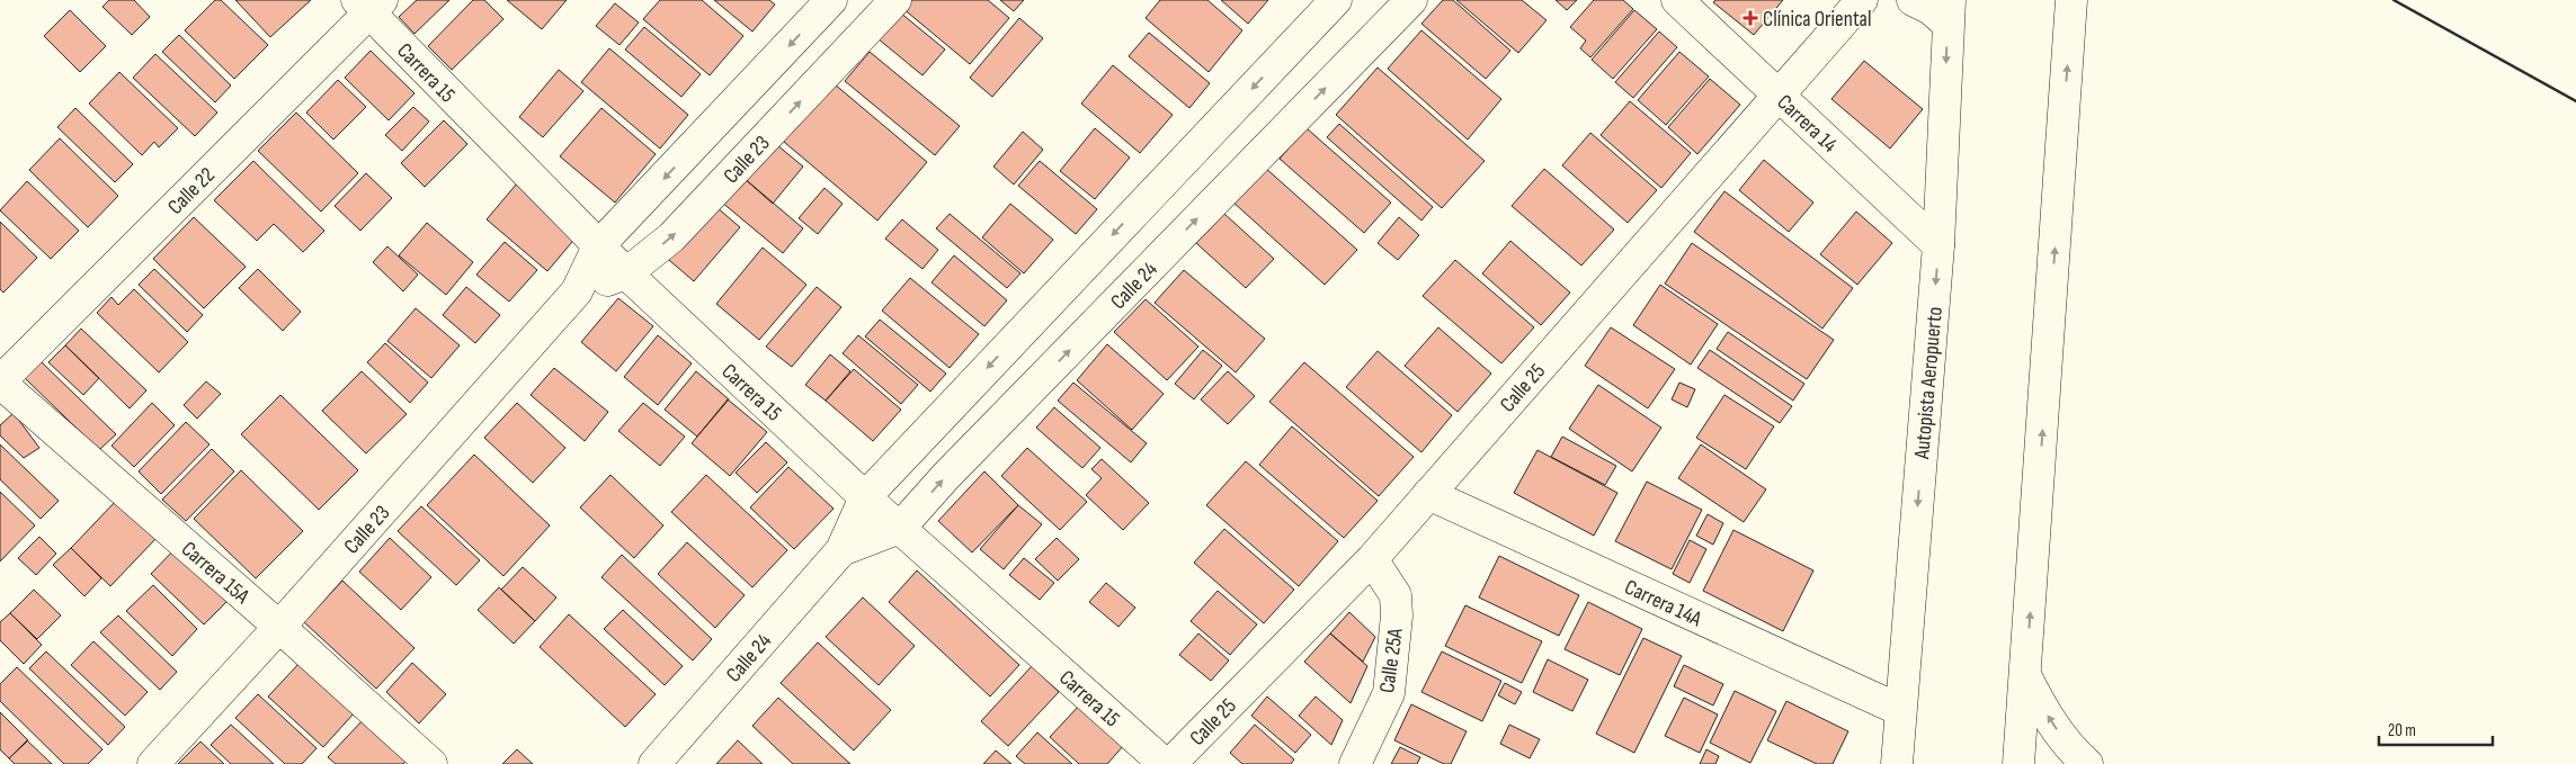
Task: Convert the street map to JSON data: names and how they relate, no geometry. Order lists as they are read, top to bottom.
{
  "streets": {
    "main road": [
      "Carrera 15",
      "Carrera 14",
      "Calle 23",
      "Calle 22",
      "Calle 24",
      "Autopista Aeropuerto",
      "Calle 25",
      "Carrera 15A",
      "Carrera 14A",
      "Calle 25A"
    ]
  },
  "crossings": [
    ["Carrera 15", "Calle 23"],
    ["Carrera 15", "Calle 22"],
    ["Carrera 15", "Calle 24"],
    ["Carrera 14", "Autopista Aeropuerto"],
    ["Carrera 14", "Calle 25"],
    ["Calle 23", "Carrera 15A"],
    ["Calle 22", "Carrera 15A"],
    ["Autopista Aeropuerto", "Carrera 14A"],
    ["Calle 25", "Carrera 14A"],
    ["Calle 25", "Calle 25A"]
  ],
  "places": {
    "health": ["Clínica Oriental"]
  },
  "scale_bar": "20 m"
}
